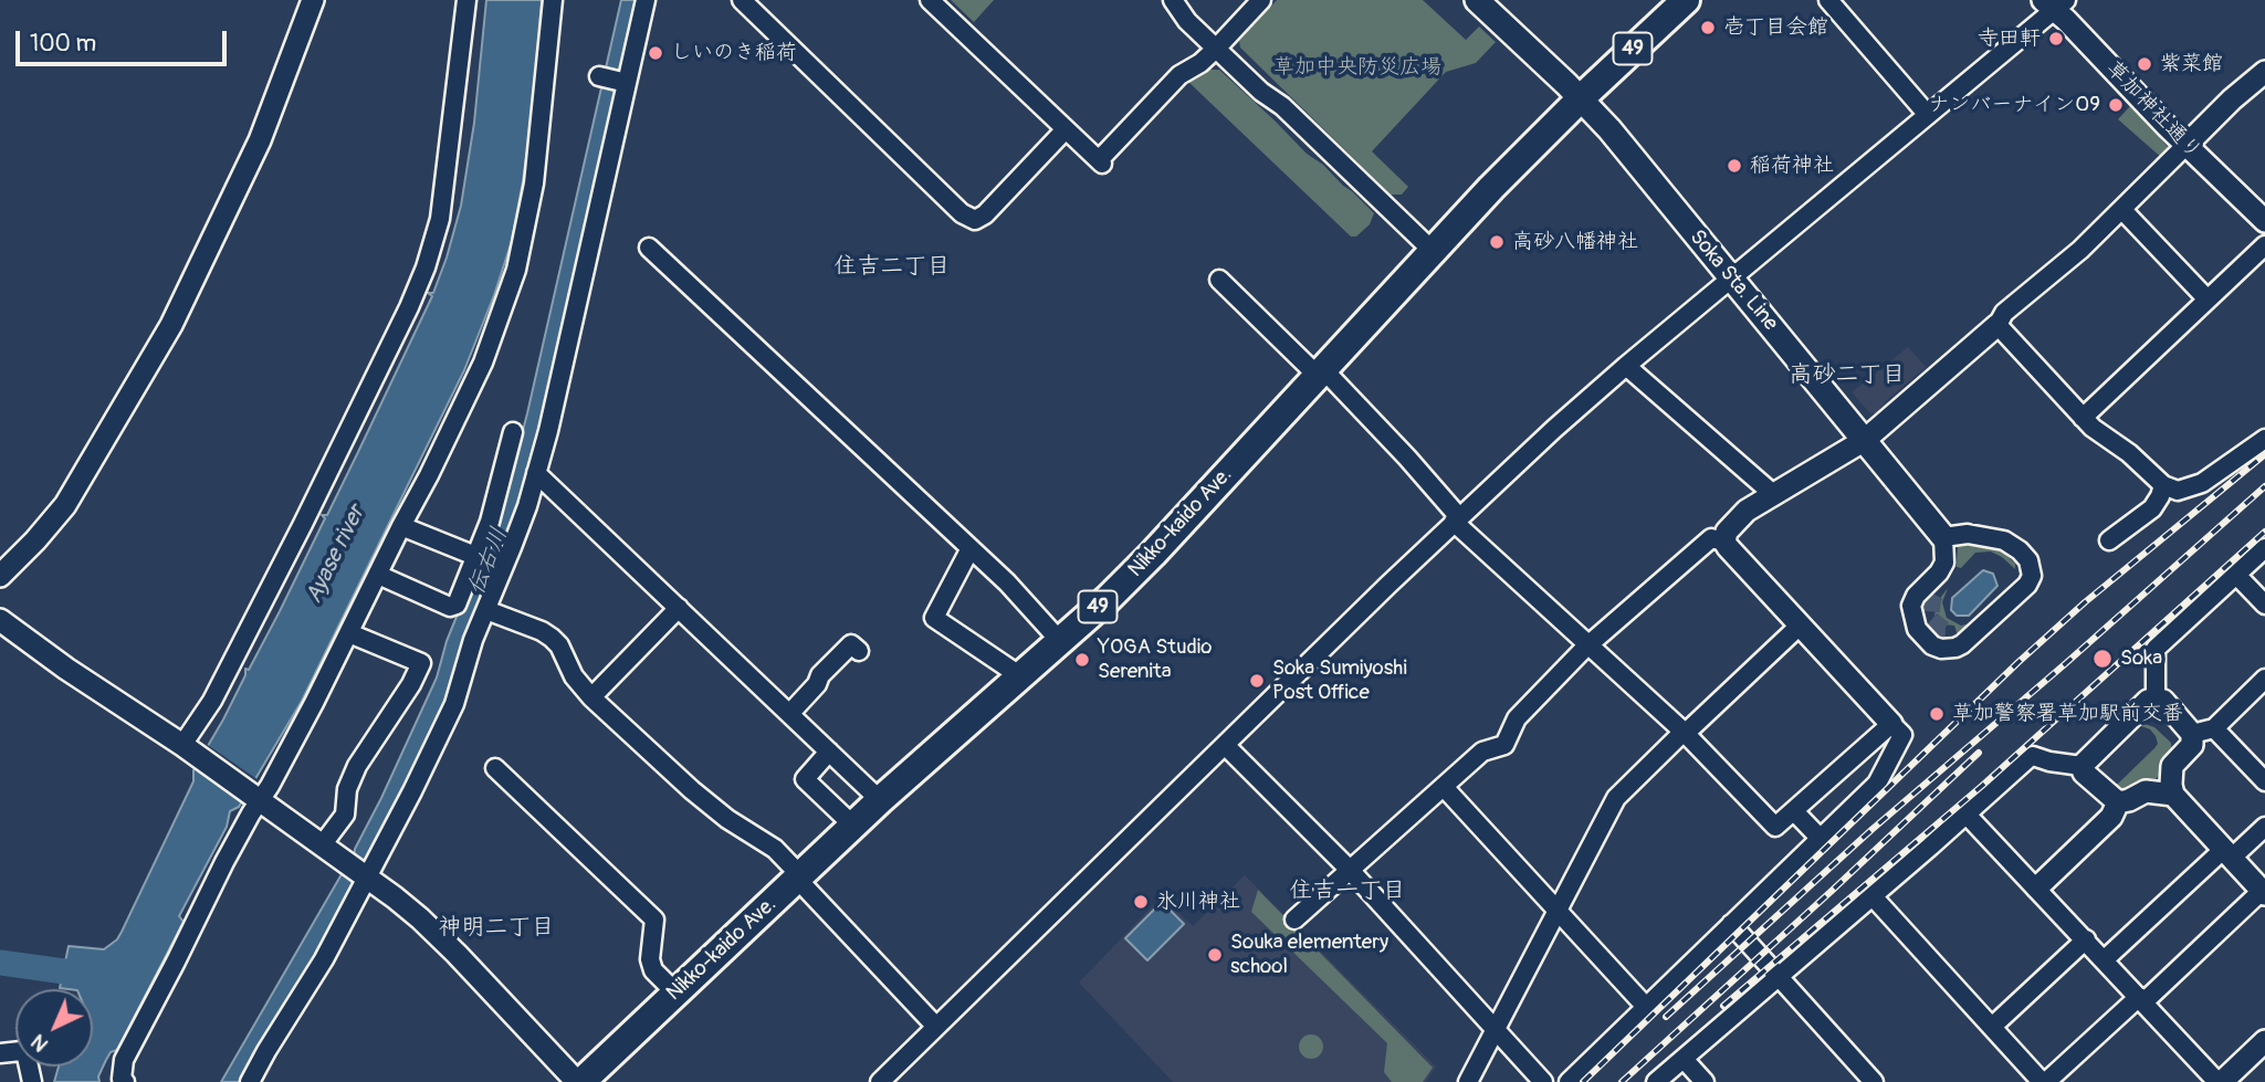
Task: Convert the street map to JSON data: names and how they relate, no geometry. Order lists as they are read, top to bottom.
{
  "streets": {
    "main road": ["49", "Soka Sta. Line", "Nikko-kaido Ave."],
    "street": ["草加神社通り"]
  },
  "crossings": [
    ["Soka Sta. Line", "Nikko-kaido Ave."]
  ],
  "districts": [
    "住吉二丁目",
    "高砂二丁目",
    "住吉一丁目",
    "神明二丁目"
  ],
  "water": ["Ayase river", "伝右川"],
  "parks": ["草加中央防災広場"],
  "places": [
    "壱丁目会館",
    "寺田軒",
    "しいのき稲荷",
    "紫菜館",
    "ナンバーナイン09",
    "稲荷神社",
    "高砂八幡神社",
    "Soka",
    "YOGA Studio Serenita",
    "Soka Sumiyoshi Post Office",
    "草加警察署草加駅前交番",
    "氷川神社",
    "Souka elementery school"
  ],
  "scale_bar": "100 m",
  "north": "bottom left"
}
